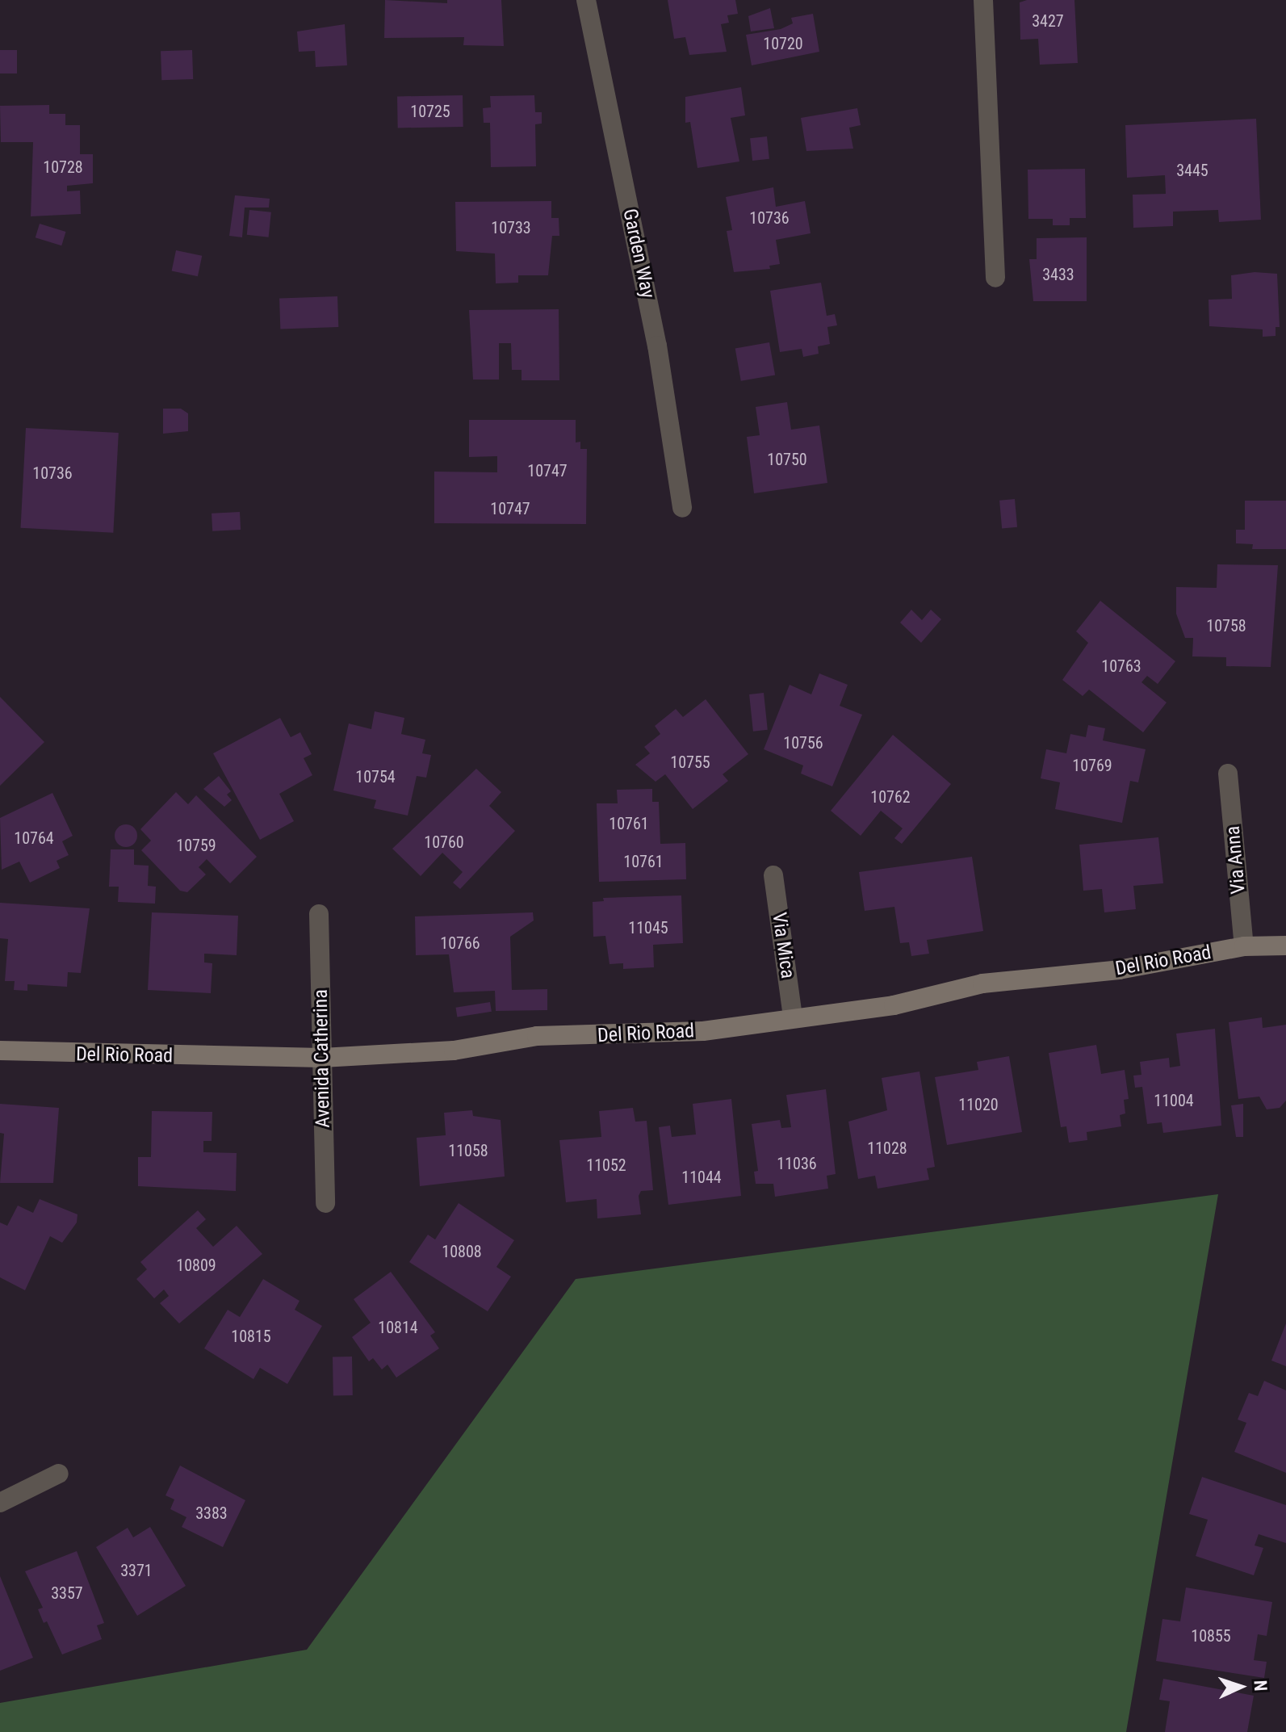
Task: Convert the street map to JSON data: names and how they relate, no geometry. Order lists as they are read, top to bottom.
{
  "streets": {
    "main road": ["Del Rio Road"],
    "street": [
      "Garden Way",
      "Via Anna",
      "Via Mica",
      "Avenida Catherina"
    ]
  },
  "crossings": [
    ["Via Anna", "Del Rio Road"],
    ["Via Mica", "Del Rio Road"],
    ["Del Rio Road", "Avenida Catherina"]
  ],
  "house_numbers": [
    "3427",
    "10720",
    "10725",
    "10728",
    "3445",
    "10736",
    "10733",
    "3433",
    "10750",
    "10747",
    "10736",
    "10747",
    "10758",
    "10763",
    "10756",
    "10755",
    "10769",
    "10754",
    "10762",
    "10761",
    "10764",
    "10760",
    "10759",
    "10761",
    "11045",
    "10766",
    "11004",
    "11020",
    "11028",
    "11058",
    "11036",
    "11052",
    "11044",
    "10808",
    "10809",
    "10814",
    "10815",
    "3383",
    "3371",
    "3357",
    "10855"
  ],
  "north": "right"
}
